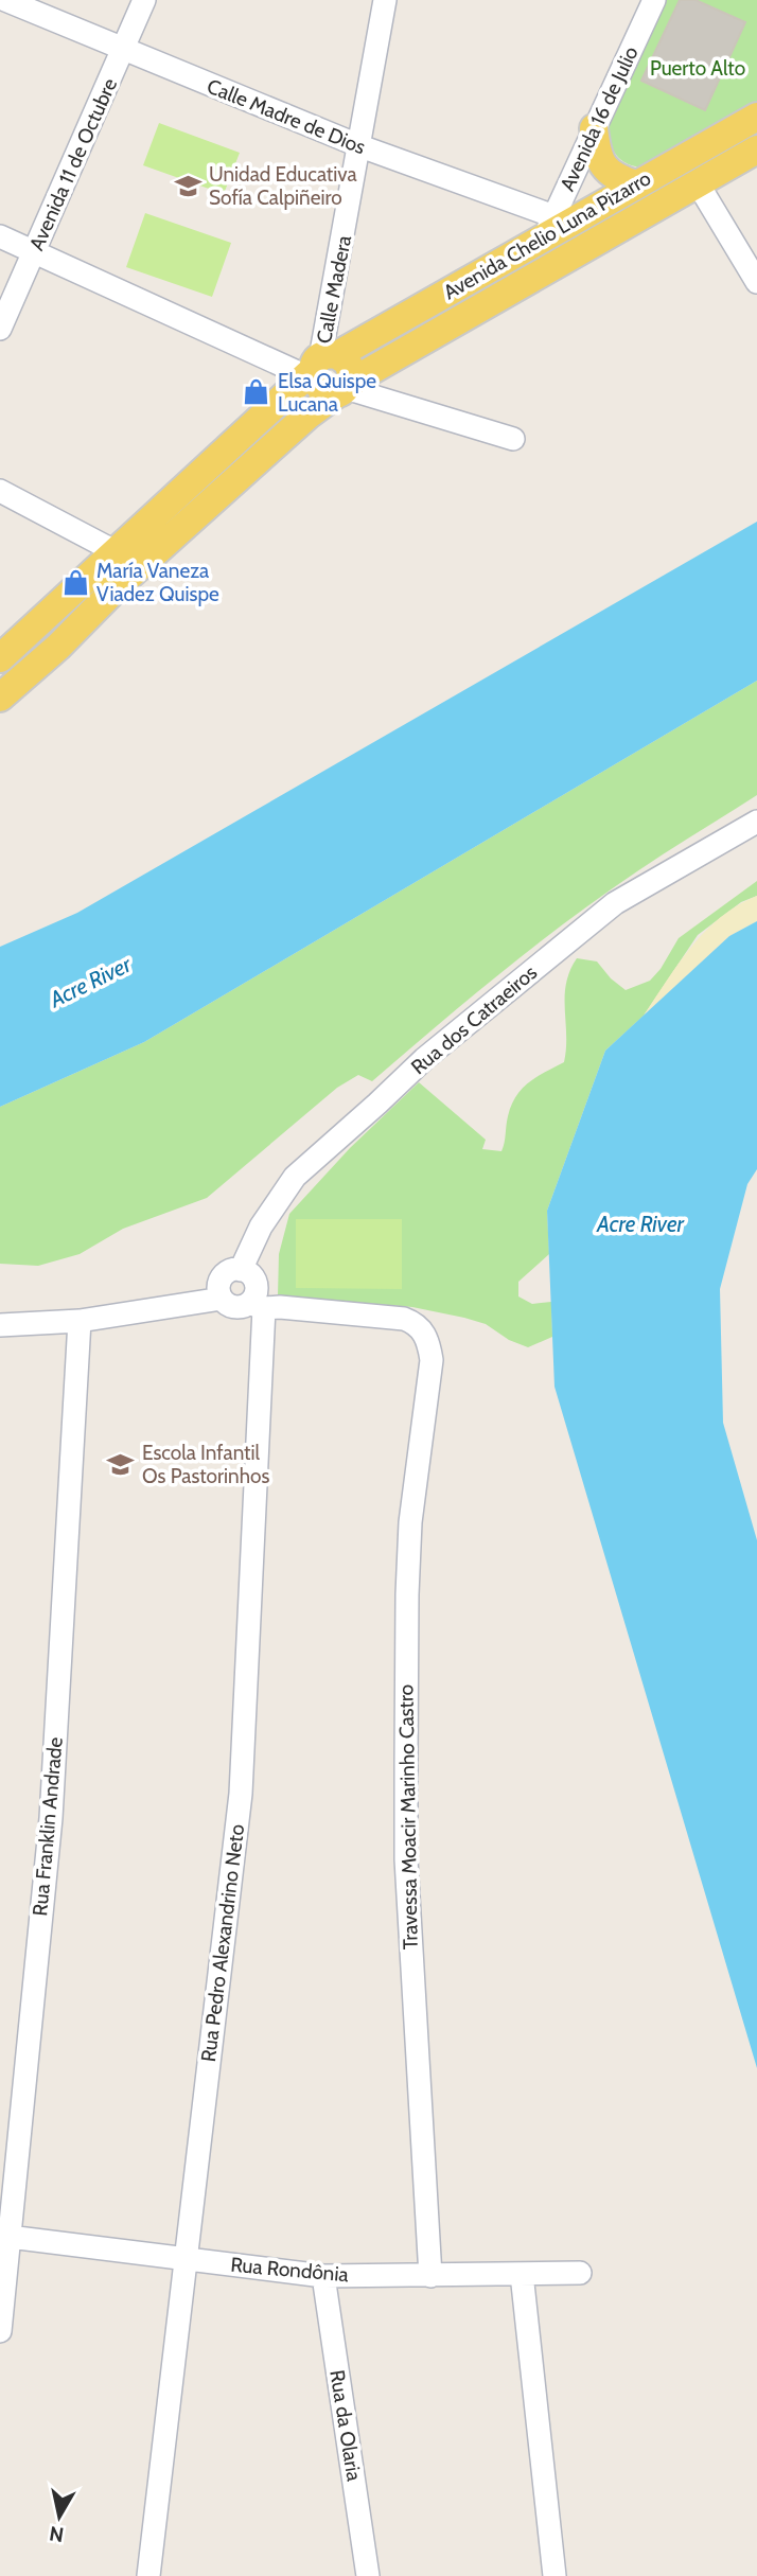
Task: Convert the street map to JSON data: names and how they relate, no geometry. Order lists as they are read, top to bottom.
{
  "streets": {
    "main road": ["Avenida Chelio Luna Pizarro"],
    "street": [
      "Calle Madre de Dios",
      "Avenida 16 de Julio",
      "Avenida 11 de Octubre",
      "Calle Madera",
      "Rua dos Catraeiros",
      "Travessa Moacir Marinho Castro",
      "Rua Franklin Andrade",
      "Rua Pedro Alexandrino Neto",
      "Rua Rondônia",
      "Rua da Olaria"
    ]
  },
  "crossings": [
    ["Calle Madre de Dios", "Avenida 16 de Julio"],
    ["Calle Madre de Dios", "Avenida 11 de Octubre"],
    ["Calle Madre de Dios", "Avenida Chelio Luna Pizarro"],
    ["Calle Madre de Dios", "Calle Madera"],
    ["Avenida 16 de Julio", "Avenida Chelio Luna Pizarro"],
    ["Avenida Chelio Luna Pizarro", "Calle Madera"],
    ["Rua dos Catraeiros", "Travessa Moacir Marinho Castro"],
    ["Rua dos Catraeiros", "Rua Pedro Alexandrino Neto"],
    ["Travessa Moacir Marinho Castro", "Rua Pedro Alexandrino Neto"],
    ["Travessa Moacir Marinho Castro", "Rua Rondônia"],
    ["Rua Franklin Andrade", "Rua Rondônia"],
    ["Rua Pedro Alexandrino Neto", "Rua Rondônia"],
    ["Rua Rondônia", "Rua da Olaria"]
  ],
  "water": ["Acre River"],
  "parks": ["Puerto Alto"],
  "places": {
    "school or university": ["Unidad Educativa Sofía Calpiñeiro", "Escola Infantil Os Pastorinhos"],
    "shop": ["Elsa Quispe Lucana", "María Vaneza Viadez Quispe"]
  },
  "north": "bottom"
}
